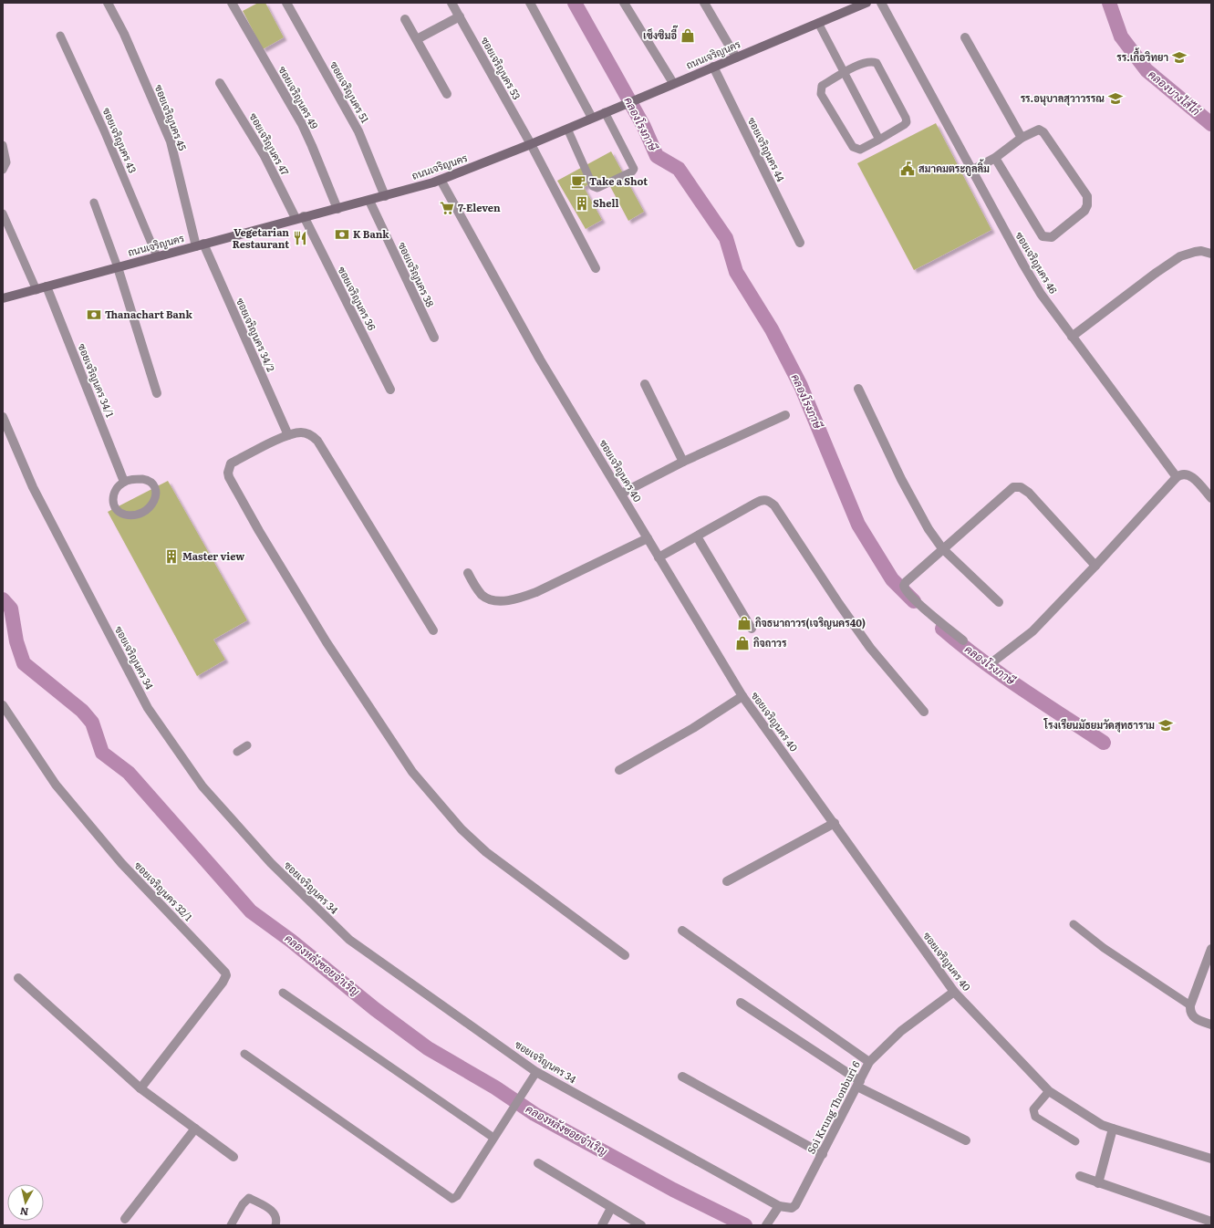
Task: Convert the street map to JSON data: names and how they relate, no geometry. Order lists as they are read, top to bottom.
{
  "streets": {
    "main road": ["ถนนเจริญนคร"],
    "street": [
      "ซอยเจริญนคร 53",
      "ซอยเจริญนคร 51",
      "ซอยเจริญนคร 49",
      "ซอยเจริญนคร 45",
      "ซอยเจริญนคร 47",
      "ซอยเจริญนคร 44",
      "ซอยเจริญนคร 46",
      "ซอยเจริญนคร 38",
      "ซอยเจริญนคร 36",
      "ซอยเจริญนคร 34/2",
      "ซอยเจริญนคร 34/1",
      "ซอยเจริญนคร 40",
      "ซอยเจริญนคร 34",
      "ซอยเจริญนคร 32/1",
      "Soi Krung Thonburi 6"
    ],
    "lane": ["ซอยเจริญนคร 43"]
  },
  "crossings": [
    ["ถนนเจริญนคร", "ซอยเจริญนคร 53"],
    ["ถนนเจริญนคร", "ซอยเจริญนคร 51"],
    ["ถนนเจริญนคร", "ซอยเจริญนคร 49"],
    ["ถนนเจริญนคร", "ซอยเจริญนคร 45"],
    ["ถนนเจริญนคร", "ซอยเจริญนคร 43"],
    ["ถนนเจริญนคร", "ซอยเจริญนคร 47"],
    ["ถนนเจริญนคร", "ซอยเจริญนคร 44"],
    ["ถนนเจริญนคร", "ซอยเจริญนคร 38"],
    ["ถนนเจริญนคร", "ซอยเจริญนคร 36"],
    ["ถนนเจริญนคร", "ซอยเจริญนคร 34/2"],
    ["ถนนเจริญนคร", "ซอยเจริญนคร 34/1"],
    ["ถนนเจริญนคร", "ซอยเจริญนคร 40"],
    ["ซอยเจริญนคร 45", "ซอยเจริญนคร 34/2"],
    ["ซอยเจริญนคร 47", "ซอยเจริญนคร 36"],
    ["ซอยเจริญนคร 40", "Soi Krung Thonburi 6"],
    ["ซอยเจริญนคร 34", "Soi Krung Thonburi 6"]
  ],
  "water": ["คลองบางไส้ไก่", "คลองโรงภาษี", "คลองหลังซอยจำเริญ"],
  "places": {
    "shop": ["เช็งซิมอี๊", "กิจธนาถาวร(เจริญนคร40)", "กิจถาวร"],
    "school or university": ["รร.เกื้อวิทยา", "รร.อนุบาลสุวาวรรณ", "โรงเรียนมัธยมวัดสุทธาราม"],
    "public building": ["สมาคมตระกูลลิ้ม"],
    "cafe": ["Take a Shot"],
    "building": ["Shell", "Master view"],
    "supermarket": ["7-Eleven"],
    "bank": ["K Bank", "Thanachart Bank"],
    "restaurant": ["Vegetarian Restaurant"]
  },
  "north": "bottom"
}
